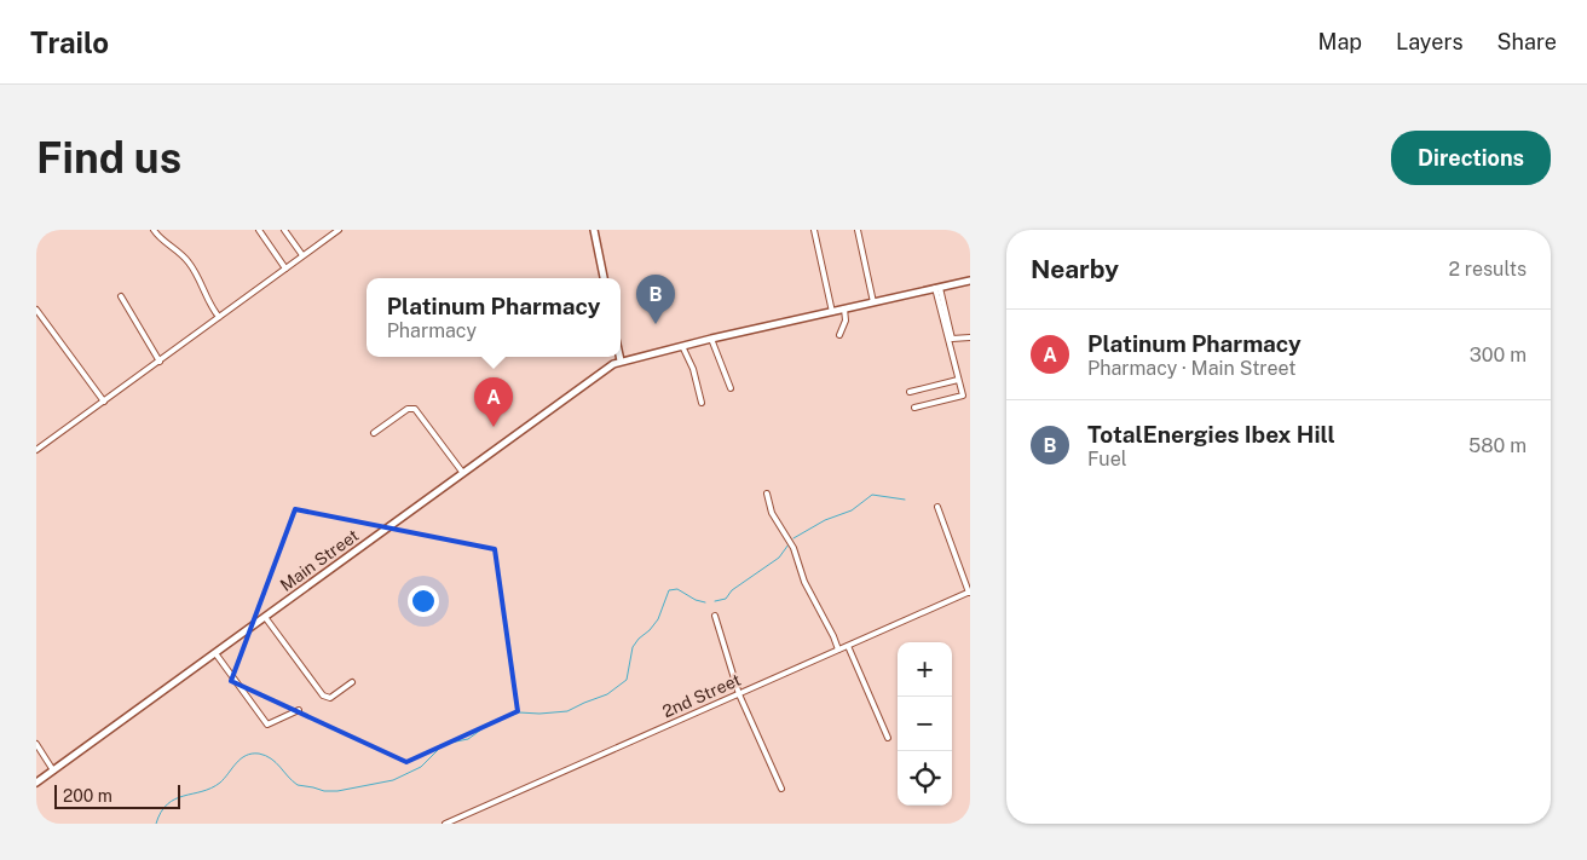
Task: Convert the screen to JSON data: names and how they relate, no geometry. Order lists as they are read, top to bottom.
{
  "streets": {
    "main road": ["Main Street"],
    "street": ["2nd Street"]
  },
  "scale_bar": "200 m",
  "page": {
    "header": "Trailo",
    "nav": ["Map", "Layers", "Share"],
    "buttons": "Directions",
    "title": "Find us",
    "heading": ["Nearby", "2 results"],
    "pins": ["B", "A"],
    "popup": ["Platinum Pharmacy", "Pharmacy"],
    "list": [
      {
        "mark": "A",
        "name": "Platinum Pharmacy",
        "note": "Pharmacy · Main Street",
        "value": "300 m"
      },
      {
        "mark": "B",
        "name": "TotalEnergies Ibex Hill",
        "note": "Fuel",
        "value": "580 m"
      }
    ],
    "map_buttons": ["+", "−"],
    "scale": "200 m"
  }
}
